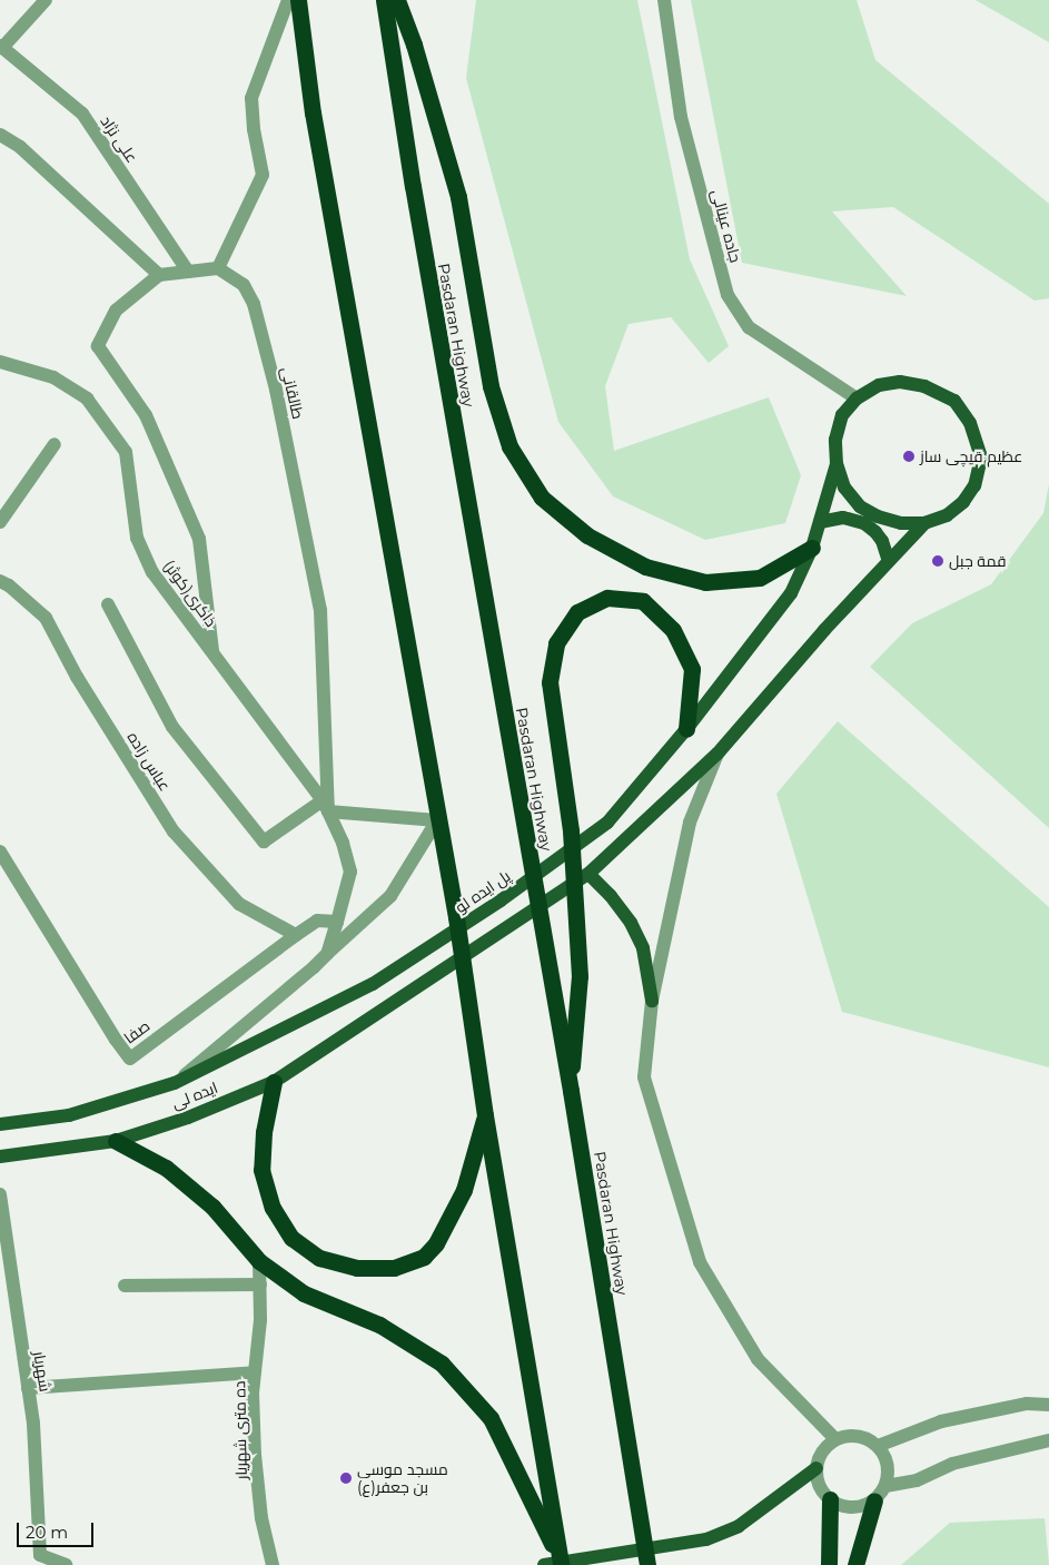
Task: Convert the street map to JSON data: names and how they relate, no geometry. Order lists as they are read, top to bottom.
{
  "streets": {
    "highway": ["Pasdaran Highway"],
    "main road": ["پل ایده لو", "ایده لی"],
    "street": [
      "علی نژاد",
      "جاده عینالی",
      "طالقانی",
      "ذاکری(کوثر)",
      "عباس زاده",
      "صفا",
      "شهریار",
      "ده متری شهریار"
    ]
  },
  "crossings": [
    ["جاده عینالی", "پل ایده لو"],
    ["طالقانی", "ذاکری(کوثر)"],
    ["ذاکری(کوثر)", "صفا"],
    ["ذاکری(کوثر)", "ایده لی"],
    ["عباس زاده", "صفا"],
    ["پل ایده لو", "ایده لی"]
  ],
  "places": ["عظیم قیچی ساز", "قمة جبل", "مسجد موسی بن جعفر(ع)"],
  "scale_bar": "20 m"
}
